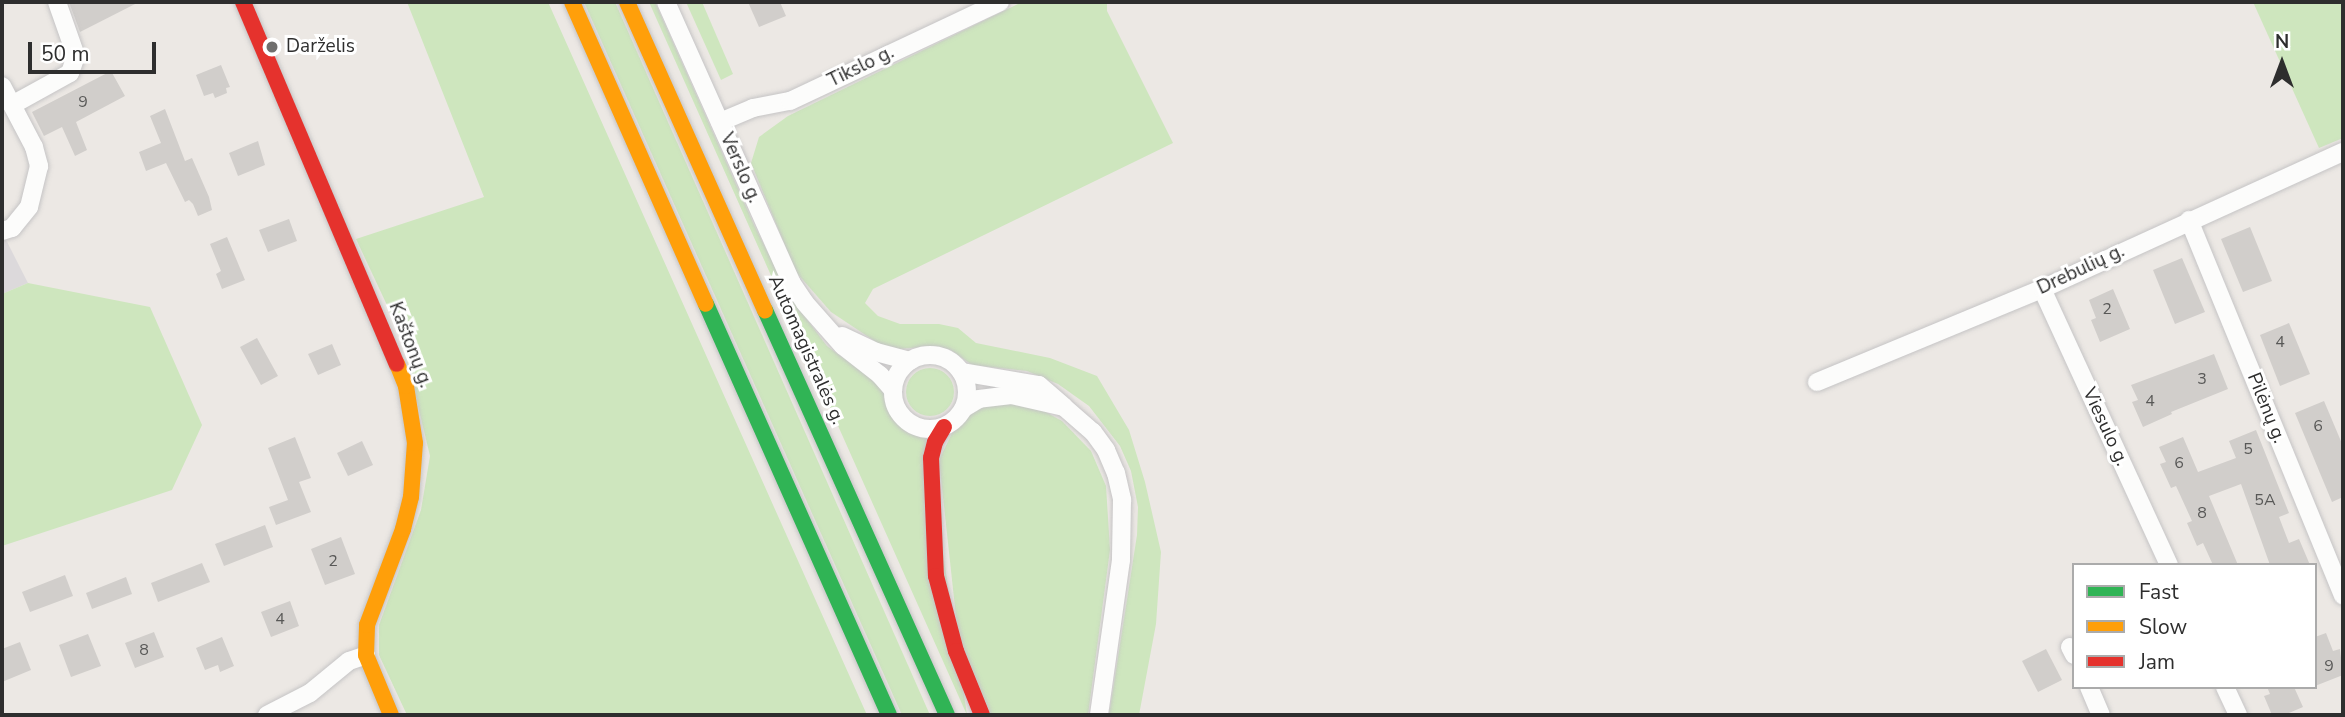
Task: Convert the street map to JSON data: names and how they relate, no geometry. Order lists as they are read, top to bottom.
{
  "streets": {
    "main road": ["Kaštonų g.", "Automagistralės g."],
    "street": [
      "Tikslo g.",
      "Verslo g.",
      "Drebulių g.",
      "Pilėnų g.",
      "Viesulo g."
    ]
  },
  "crossings": [
    ["Tikslo g.", "Verslo g."],
    ["Drebulių g.", "Pilėnų g."],
    ["Drebulių g.", "Viesulo g."]
  ],
  "places": ["Darželis"],
  "house_numbers": [
    "9",
    "2",
    "4",
    "3",
    "4",
    "6",
    "5",
    "6",
    "5A",
    "8",
    "2",
    "4",
    "8",
    "9"
  ],
  "legend": ["Fast", "Slow", "Jam"],
  "scale_bar": "50 m",
  "north": "top"
}
